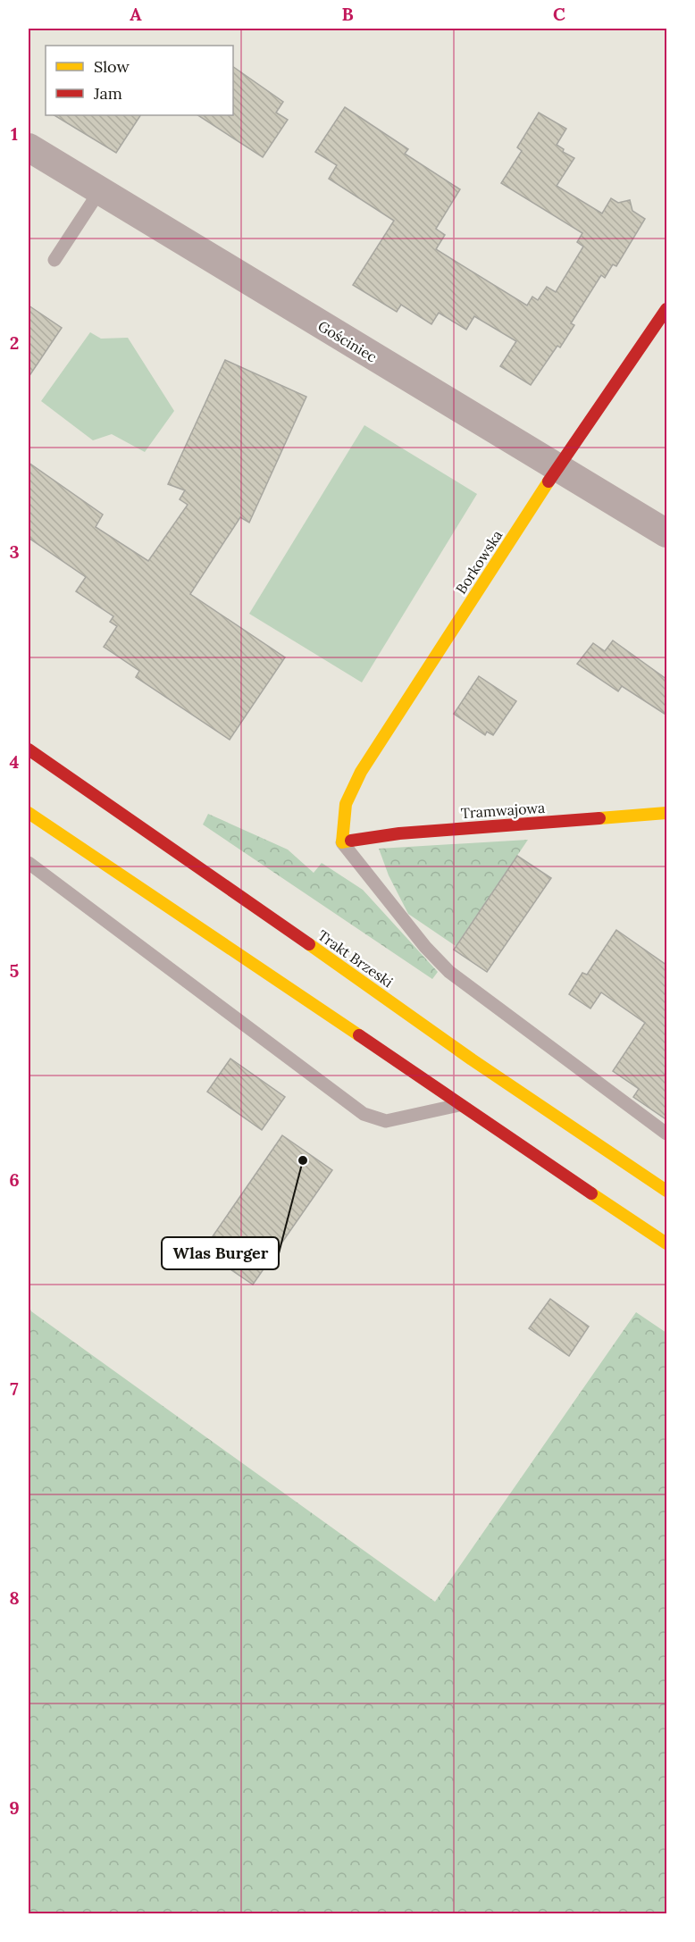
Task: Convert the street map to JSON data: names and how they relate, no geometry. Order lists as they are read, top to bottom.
{
  "streets": {
    "main road": ["Borkowska", "Tramwajowa", "Trakt Brzeski"],
    "street": ["Gościniec"]
  },
  "crossings": [
    ["Gościniec", "Borkowska"],
    ["Borkowska", "Tramwajowa"]
  ],
  "places": ["Wlas Burger"],
  "legend": ["Slow", "Jam"],
  "grid": {
    "columns": ["A", "B", "C"],
    "rows": [
      "1",
      "2",
      "3",
      "4",
      "5",
      "6",
      "7",
      "8",
      "9"
    ]
  }
}
